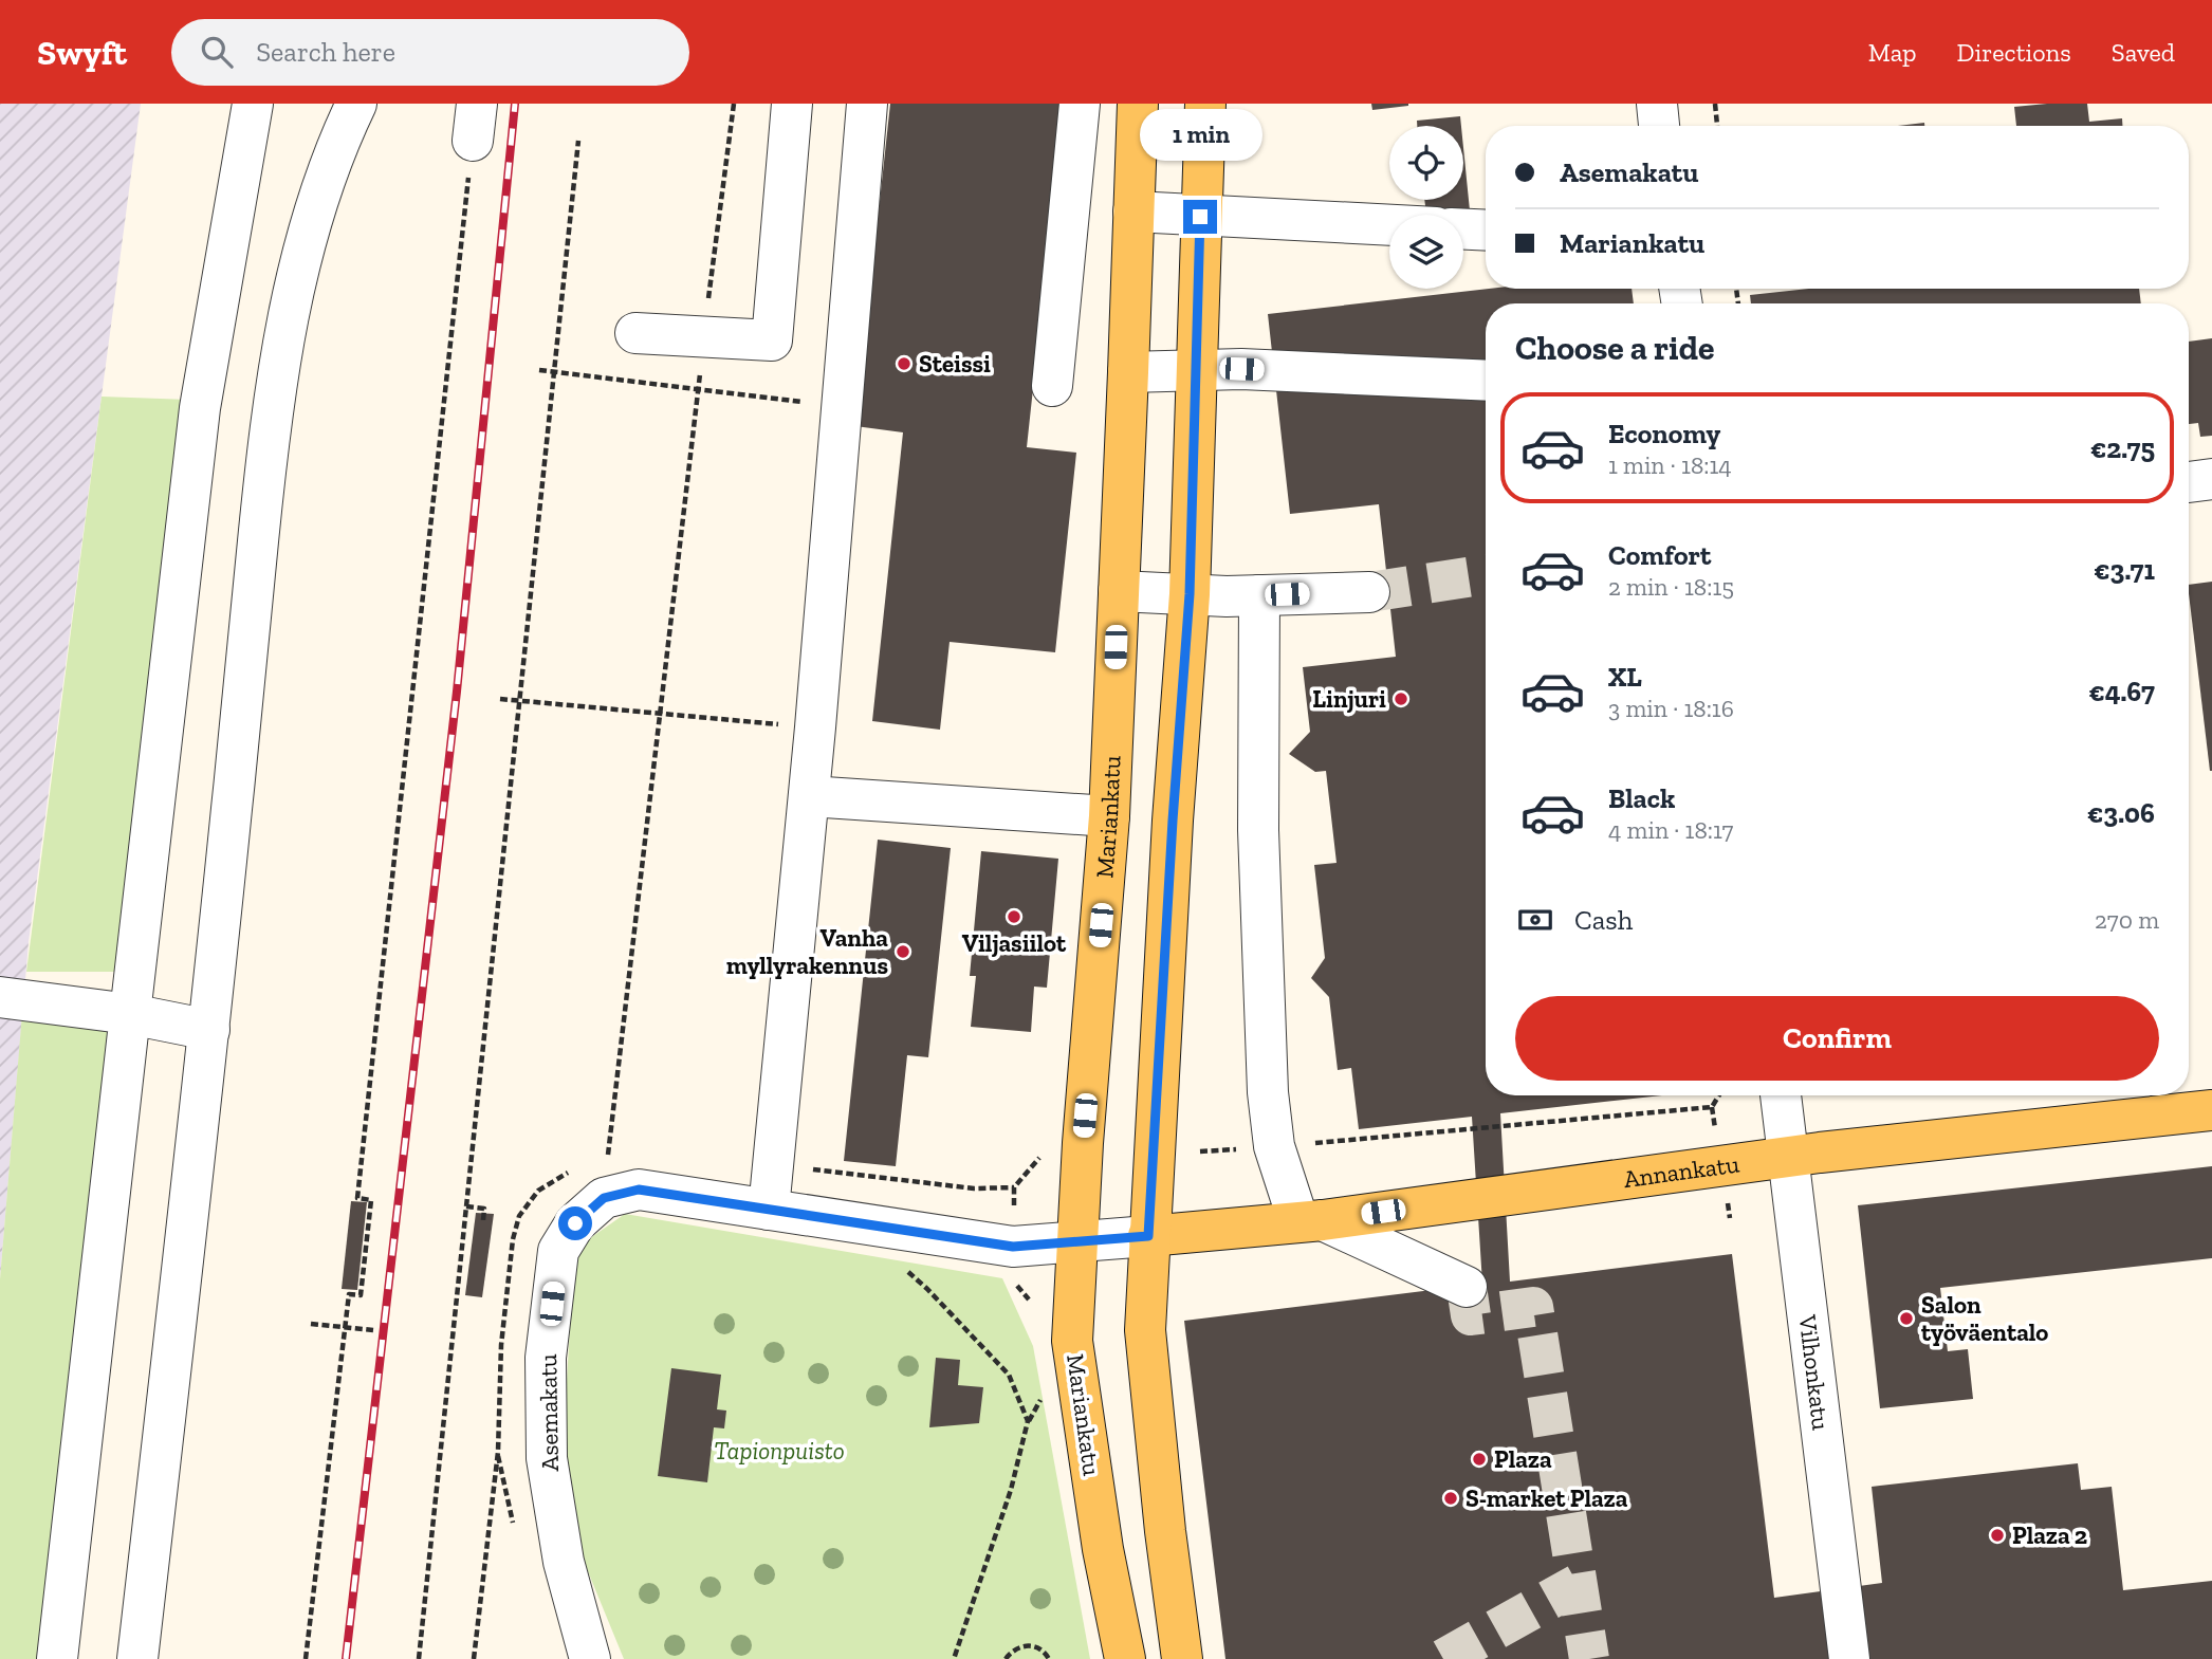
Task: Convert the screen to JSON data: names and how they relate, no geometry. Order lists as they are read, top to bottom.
{
  "streets": {
    "main road": ["Mariankatu", "Annankatu"],
    "street": ["Vilhonkatu", "Asemakatu"]
  },
  "crossings": [
    ["Mariankatu", "Asemakatu"],
    ["Annankatu", "Vilhonkatu"],
    ["Annankatu", "Asemakatu"]
  ],
  "parks": ["Tapionpuisto"],
  "places": [
    "Steissi",
    "Linjuri",
    "Viljasiilot",
    "Vanha myllyrakennus",
    "Salon työväentalo",
    "Plaza",
    "S-market Plaza",
    "Plaza 2"
  ],
  "page": {
    "header": "Swyft",
    "search": "Search here",
    "nav": ["Map", "Directions", "Saved"],
    "bubble": "1 min",
    "banner": ["Asemakatu", "Mariankatu"],
    "heading": "Choose a ride",
    "list": [
      {
        "name": "Economy",
        "note": "1 min · 18:14",
        "value": "€2.75"
      },
      {
        "name": "Comfort",
        "note": "2 min · 18:15",
        "value": "€3.71"
      },
      {
        "name": "XL",
        "note": "3 min · 18:16",
        "value": "€4.67"
      },
      {
        "name": "Black",
        "note": "4 min · 18:17",
        "value": "€3.06"
      }
    ],
    "pay": ["Cash", "270 m"],
    "buttons": "Confirm"
  }
}
